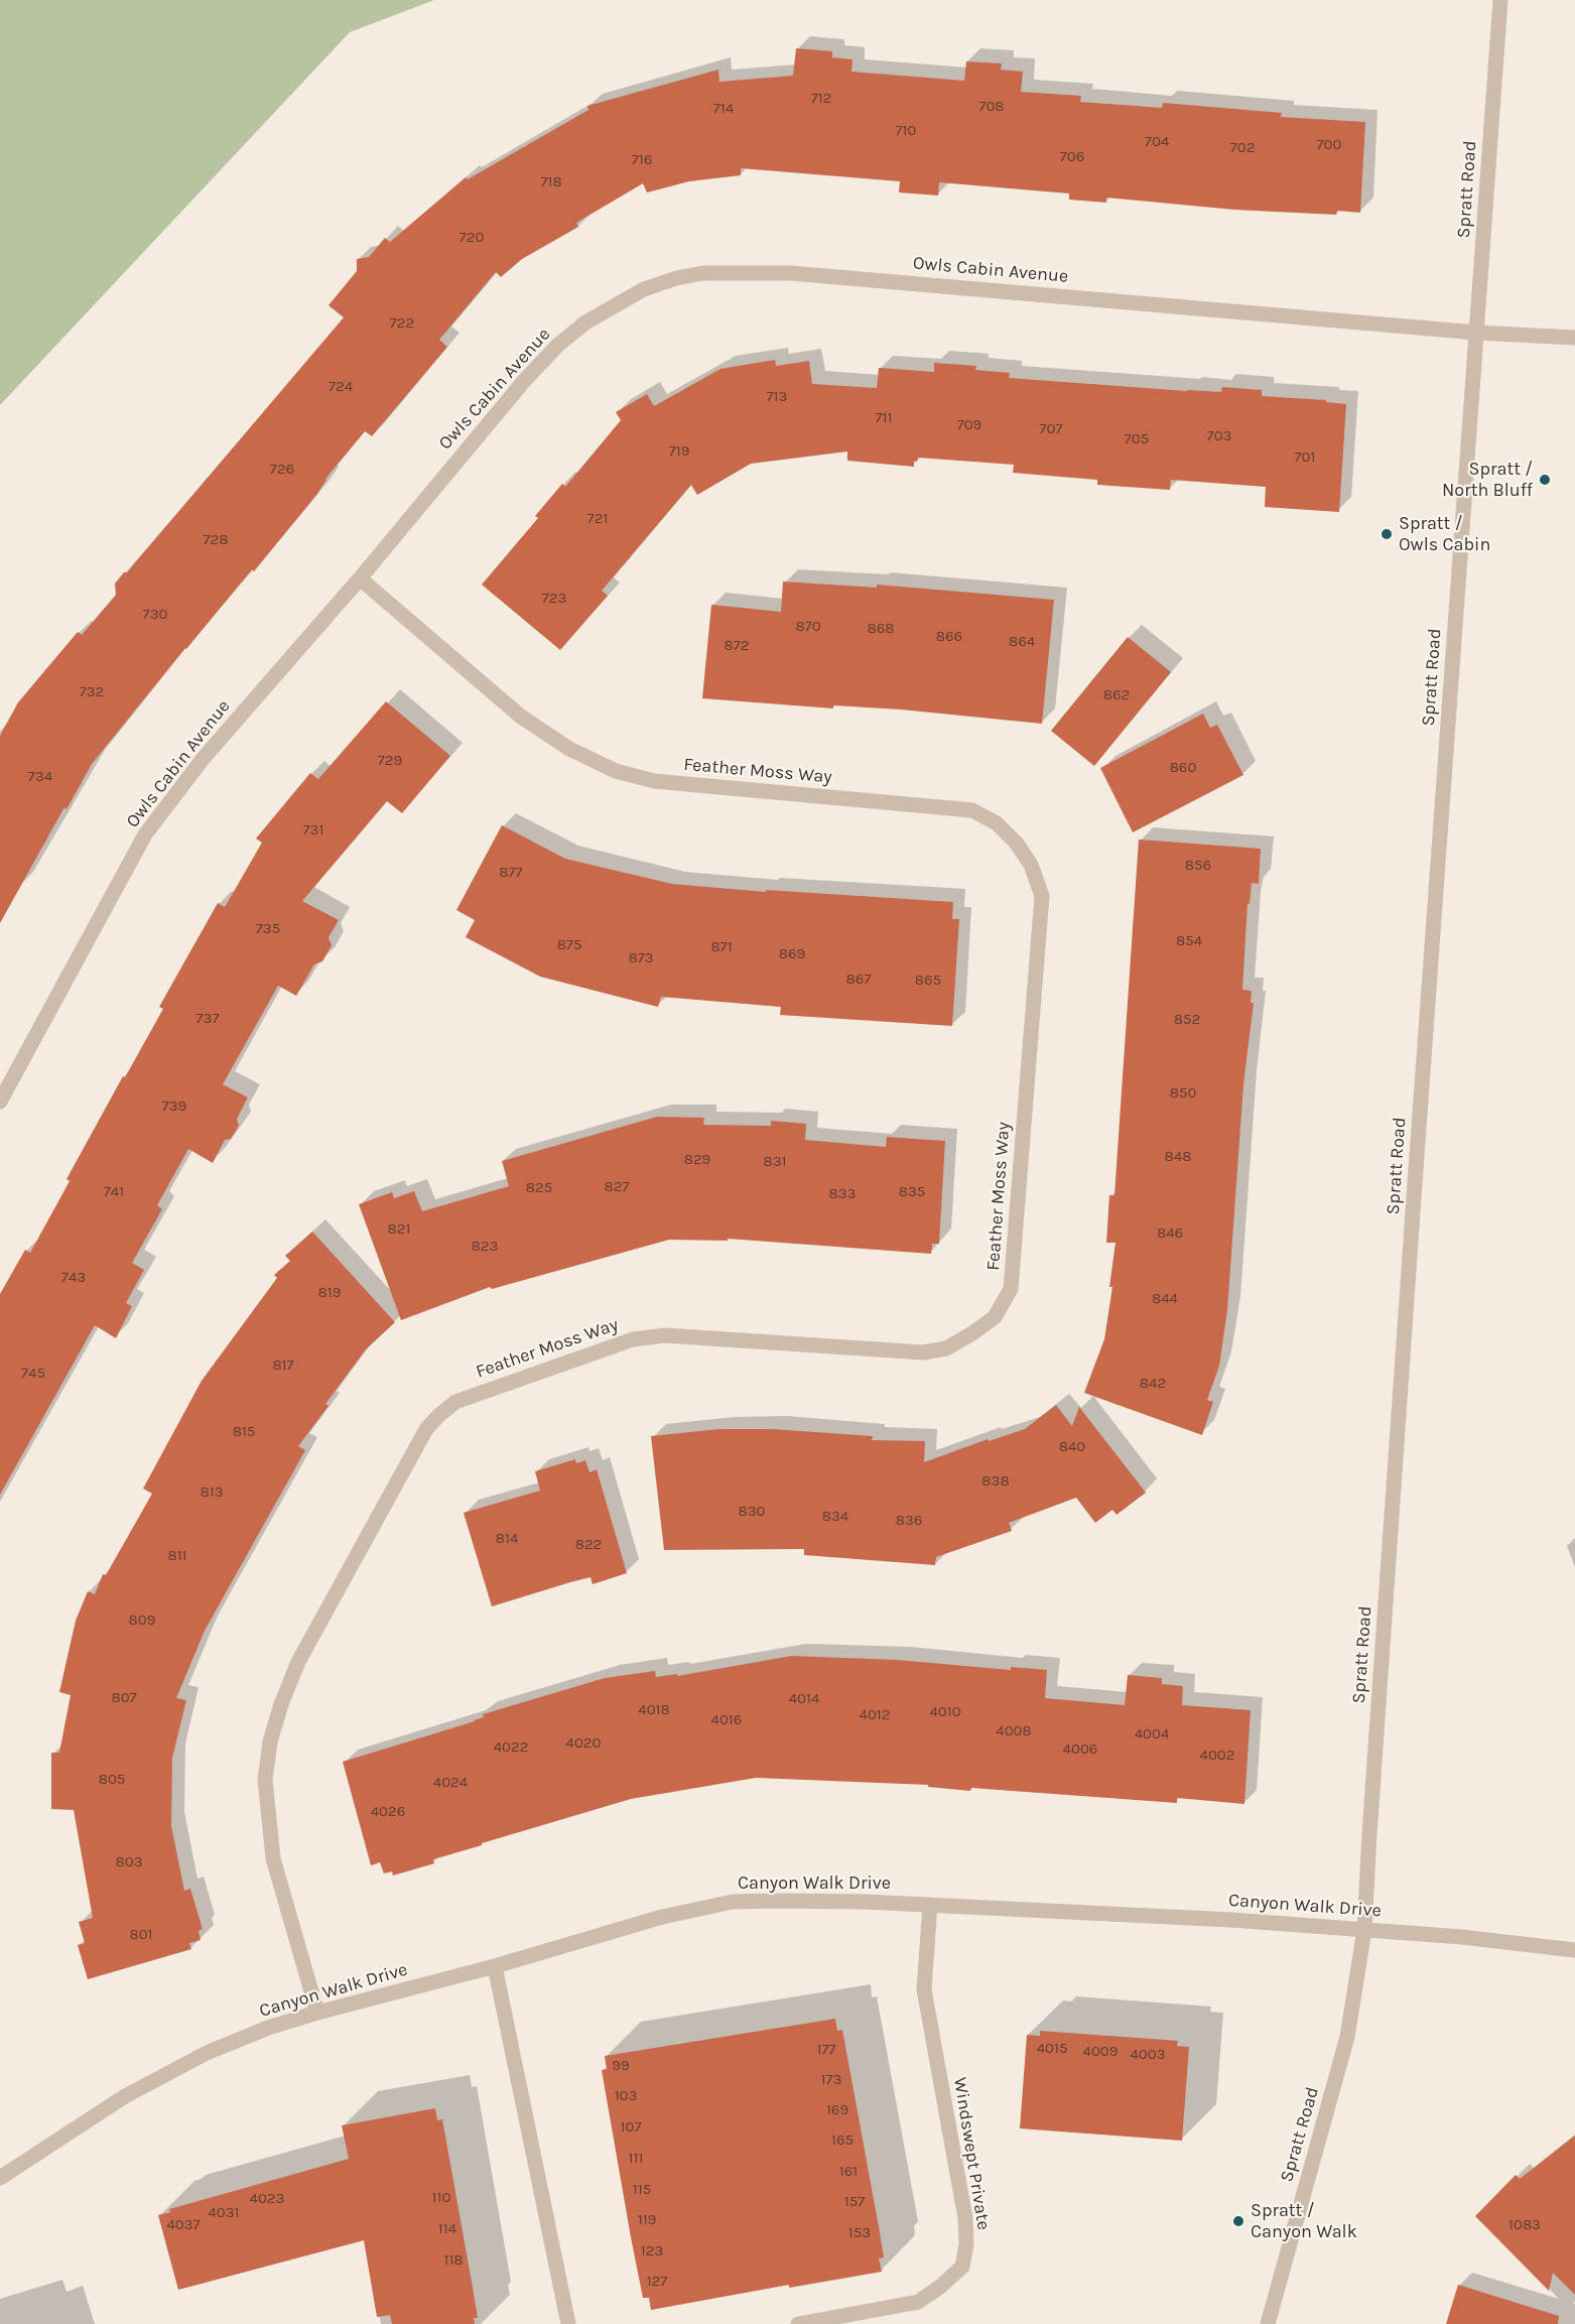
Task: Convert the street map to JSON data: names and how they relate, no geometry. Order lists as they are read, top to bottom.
{
  "streets": {
    "street": [
      "Spratt Road",
      "Owls Cabin Avenue",
      "Feather Moss Way",
      "Canyon Walk Drive",
      "Windswept Private"
    ]
  },
  "crossings": [
    ["Spratt Road", "Owls Cabin Avenue"],
    ["Spratt Road", "Canyon Walk Drive"],
    ["Owls Cabin Avenue", "Feather Moss Way"],
    ["Feather Moss Way", "Canyon Walk Drive"],
    ["Canyon Walk Drive", "Windswept Private"]
  ],
  "places": ["Spratt / North Bluff", "Spratt / Owls Cabin", "Spratt / Canyon Walk"],
  "house_numbers": [
    "712",
    "708",
    "714",
    "710",
    "704",
    "700",
    "702",
    "706",
    "716",
    "718",
    "720",
    "722",
    "724",
    "713",
    "711",
    "709",
    "707",
    "703",
    "705",
    "719",
    "701",
    "726",
    "721",
    "728",
    "723",
    "730",
    "870",
    "868",
    "866",
    "864",
    "872",
    "732",
    "862",
    "729",
    "860",
    "734",
    "731",
    "856",
    "877",
    "735",
    "854",
    "875",
    "871",
    "869",
    "873",
    "867",
    "865",
    "737",
    "852",
    "850",
    "739",
    "848",
    "829",
    "831",
    "827",
    "825",
    "741",
    "835",
    "833",
    "821",
    "846",
    "823",
    "743",
    "819",
    "844",
    "817",
    "745",
    "842",
    "815",
    "840",
    "838",
    "813",
    "830",
    "834",
    "836",
    "814",
    "822",
    "811",
    "809",
    "807",
    "4014",
    "4018",
    "4010",
    "4012",
    "4016",
    "4008",
    "4004",
    "4020",
    "4022",
    "4006",
    "4002",
    "805",
    "4024",
    "4026",
    "803",
    "801",
    "4015",
    "177",
    "4009",
    "4003",
    "99",
    "173",
    "103",
    "169",
    "107",
    "165",
    "111",
    "161",
    "115",
    "110",
    "4023",
    "157",
    "4031",
    "119",
    "4037",
    "1083",
    "114",
    "153",
    "123",
    "118",
    "127"
  ]
}
